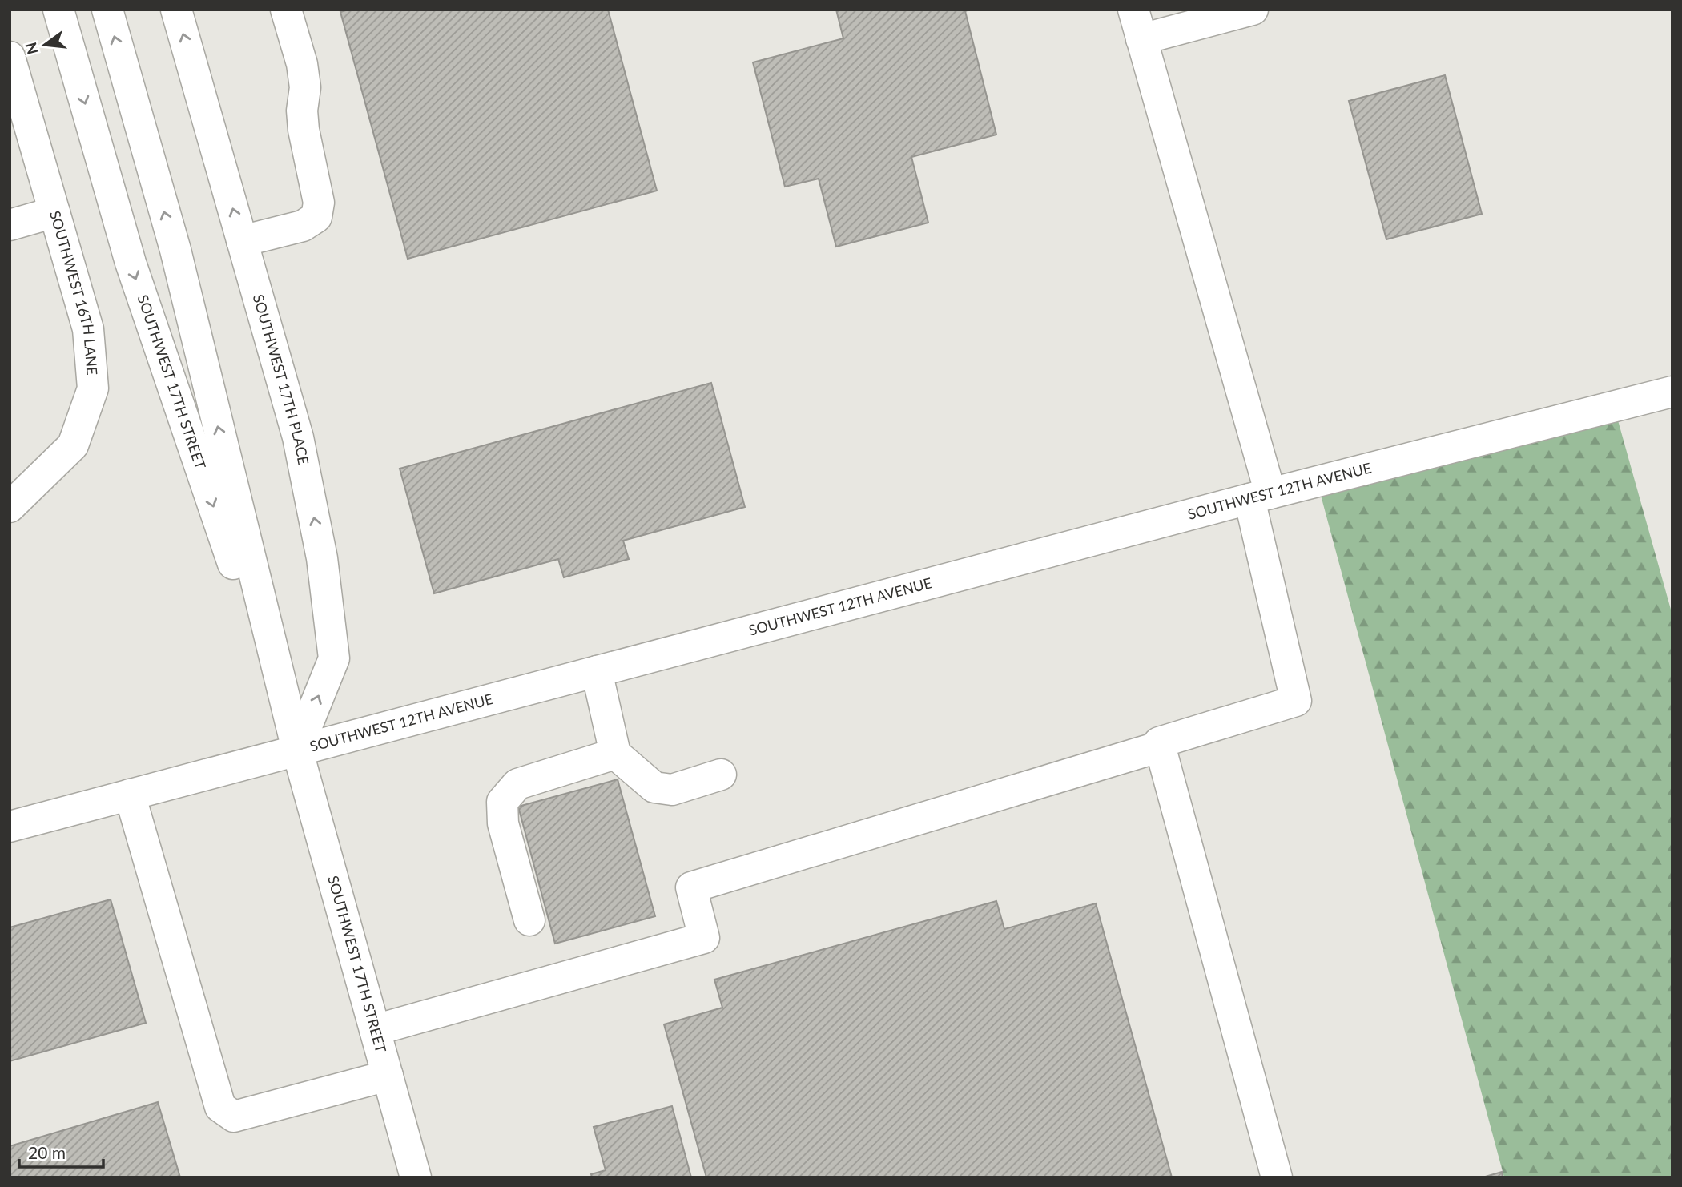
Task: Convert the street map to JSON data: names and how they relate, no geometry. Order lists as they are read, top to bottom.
{
  "streets": {
    "street": [
      "SOUTHWEST 16TH LANE",
      "SOUTHWEST 17TH PLACE",
      "SOUTHWEST 17TH STREET",
      "SOUTHWEST 12TH AVENUE"
    ]
  },
  "crossings": [
    ["SOUTHWEST 17TH PLACE", "SOUTHWEST 17TH STREET"],
    ["SOUTHWEST 17TH PLACE", "SOUTHWEST 12TH AVENUE"],
    ["SOUTHWEST 17TH STREET", "SOUTHWEST 12TH AVENUE"]
  ],
  "one_way": ["SOUTHWEST 17TH PLACE"],
  "scale_bar": "20 m",
  "north": "left"
}
